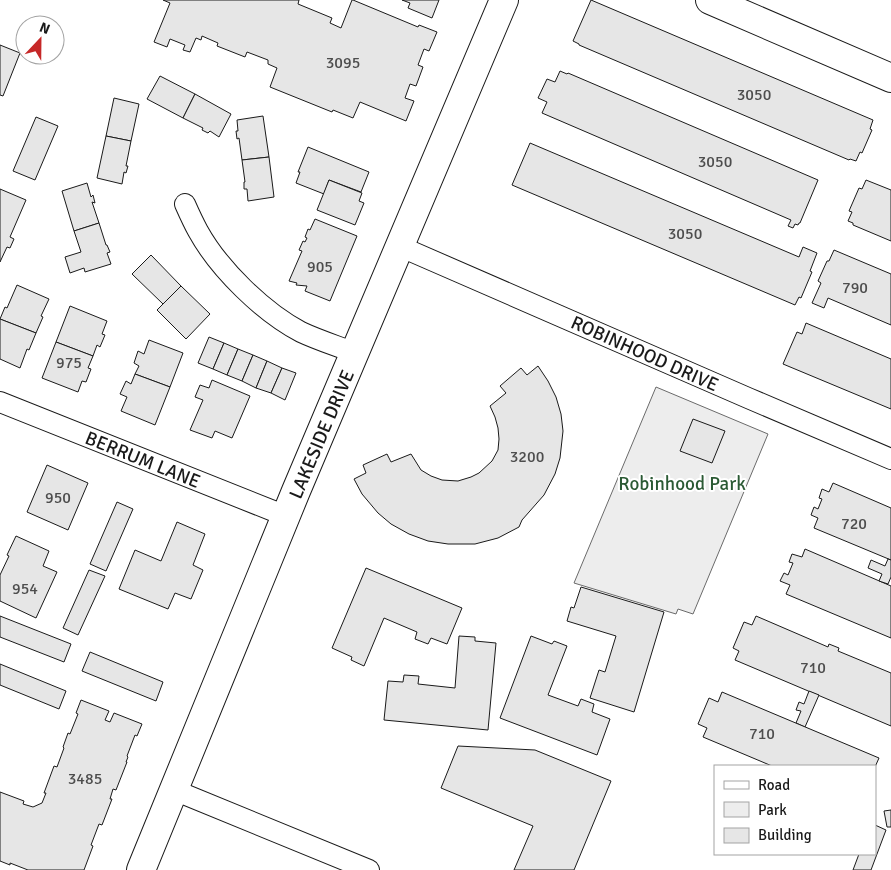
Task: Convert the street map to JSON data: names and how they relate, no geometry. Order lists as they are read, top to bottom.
{
  "streets": {
    "street": ["ROBINHOOD DRIVE", "LAKESIDE DRIVE", "BERRUM LANE"]
  },
  "crossings": [
    ["ROBINHOOD DRIVE", "LAKESIDE DRIVE"],
    ["LAKESIDE DRIVE", "BERRUM LANE"]
  ],
  "parks": ["Robinhood Park"],
  "house_numbers": [
    "3095",
    "3050",
    "3050",
    "3050",
    "905",
    "790",
    "975",
    "3200",
    "950",
    "720",
    "954",
    "710",
    "710",
    "3485"
  ],
  "legend": ["Road", "Park", "Building"],
  "north": "top"
}
